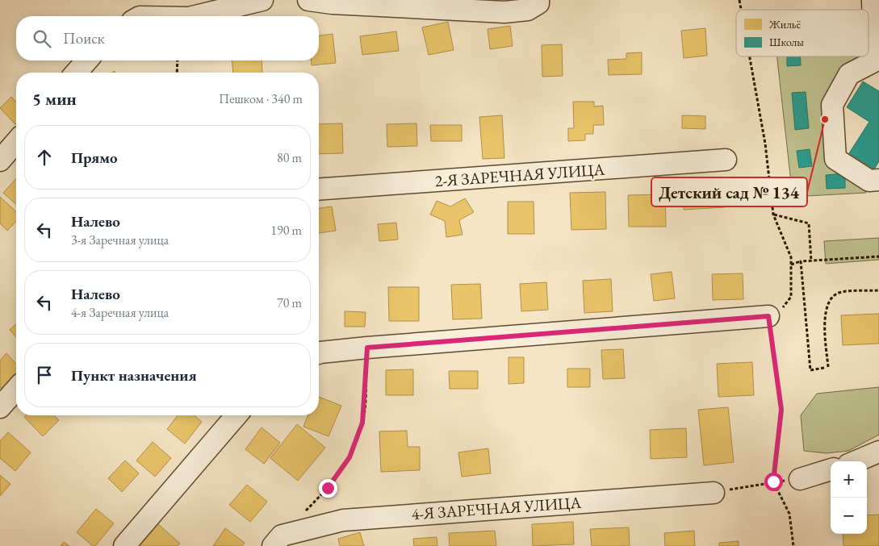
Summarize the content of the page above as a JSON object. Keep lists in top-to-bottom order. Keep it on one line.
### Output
{"streets":{"street":["2-Я ЗАРЕЧНАЯ УЛИЦА","4-Я ЗАРЕЧНАЯ УЛИЦА"]},"places":["Детский сад № 134"],"legend":["Жильё","Школы"],"page":{"search":"Поиск","heading":["5 мин","Пешком · 340 m"],"list":[["Прямо","80 m"],["Налево","3-я Заречная улица","190 m"],["Налево","4-я Заречная улица","70 m"],"Пункт назначения"],"map_buttons":["+","−"]}}
